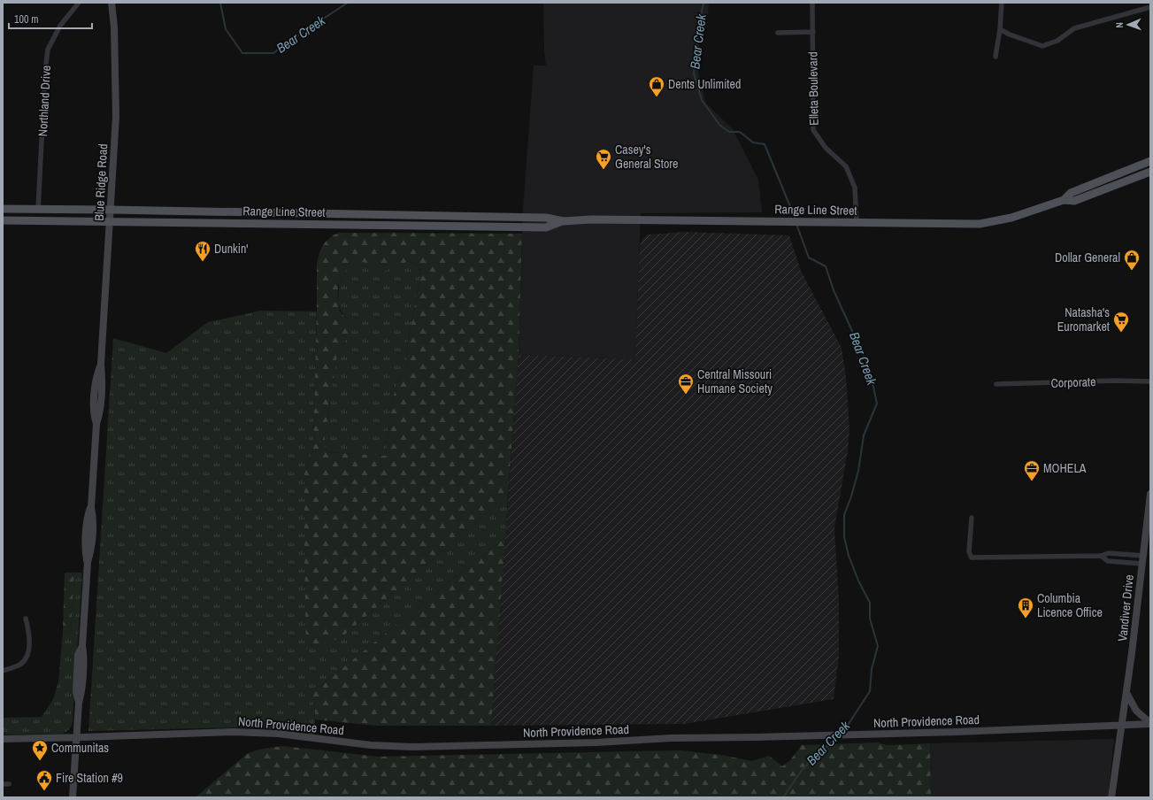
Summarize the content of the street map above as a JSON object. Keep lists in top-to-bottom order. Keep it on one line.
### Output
{"streets":{"main road":["Range Line Street"],"street":["Elleta Boulevard","Northland Drive","Blue Ridge Road","Corporate","Vandiver Drive","North Providence Road"]},"crossings":[["Elleta Boulevard","Range Line Street"],["Northland Drive","Range Line Street"],["Blue Ridge Road","Range Line Street"],["Blue Ridge Road","North Providence Road"],["Vandiver Drive","North Providence Road"]],"water":["Bear Creek"],"places":{"shop":["Dents Unlimited","Dollar General"],"supermarket":["Casey's General Store","Natasha's Euromarket"],"restaurant":["Dunkin'"],"office":["Central Missouri Humane Society","MOHELA"],"building":["Columbia Licence Office"],"place":["Communitas"],"public building":["Fire Station #9"]},"scale_bar":"100 m","north":"left"}
